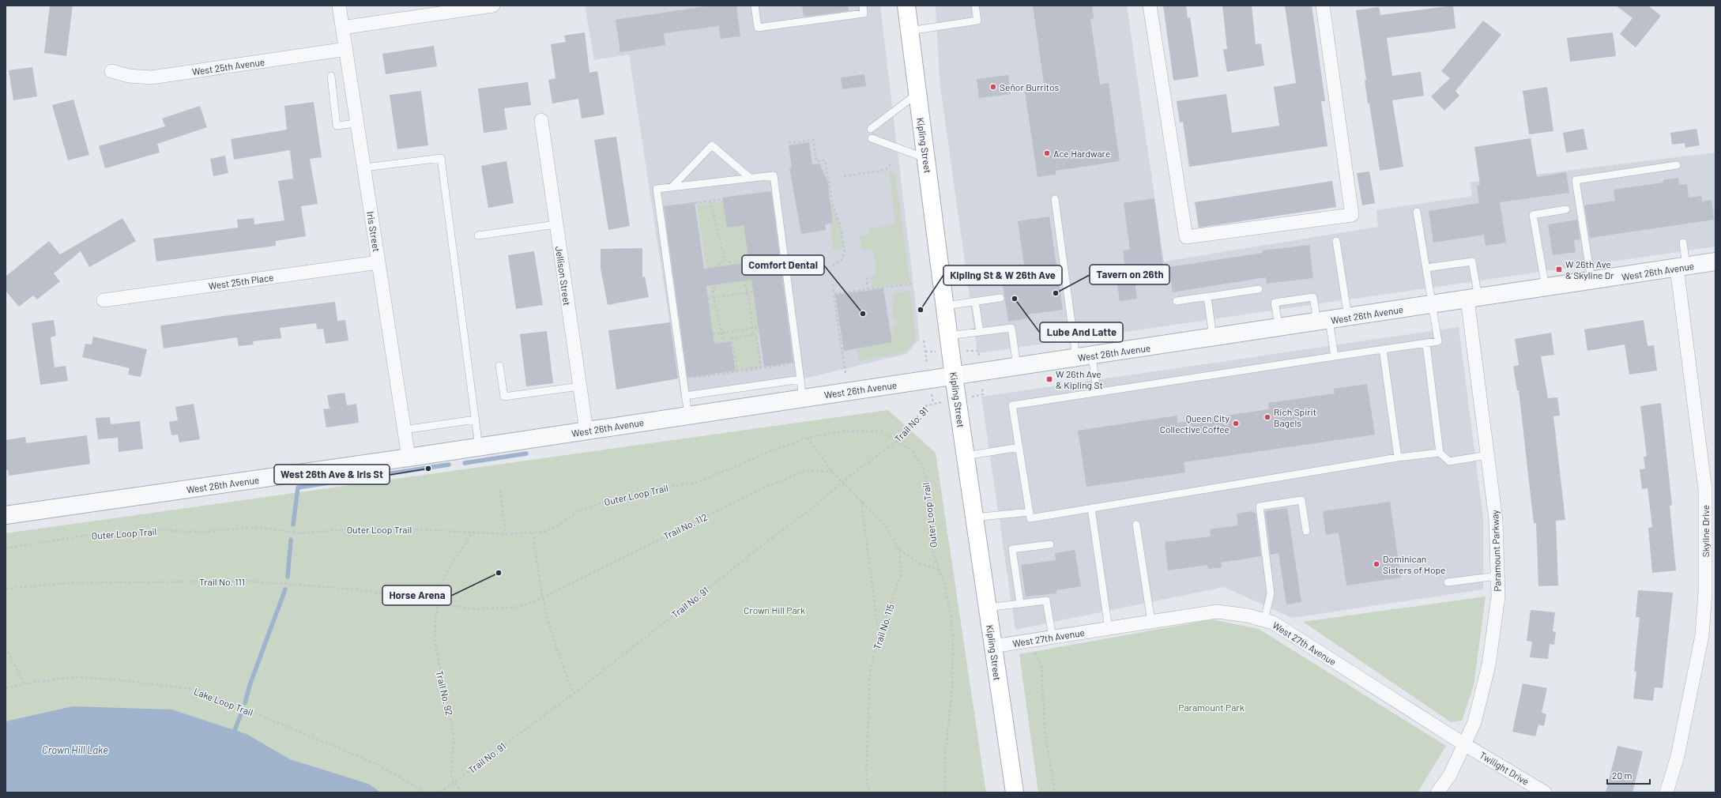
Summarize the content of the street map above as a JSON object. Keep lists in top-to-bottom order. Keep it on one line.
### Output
{"streets":{"main road":["Kipling Street"],"street":["West 25th Avenue","Iris Street","West 26th Avenue","Jellison Street","West 25th Place","Skyline Drive","Paramount Parkway","West 27th Avenue","Twilight Drive"],"path":["Trail No. 91","Outer Loop Trail","Trail No. 112","Trail No. 111","Trail No. 115","Trail No. 92","Lake Loop Trail"]},"crossings":[["West 25th Avenue","Iris Street"],["Kipling Street","West 26th Avenue"],["Kipling Street","West 27th Avenue"],["Iris Street","West 26th Avenue"],["Iris Street","West 25th Place"],["West 26th Avenue","Jellison Street"],["West 26th Avenue","Skyline Drive"],["West 26th Avenue","Paramount Parkway"],["Trail No. 91","Outer Loop Trail"],["Trail No. 91","Trail No. 115"],["Trail No. 91","Trail No. 92"],["Outer Loop Trail","Trail No. 115"],["Outer Loop Trail","Trail No. 92"],["Trail No. 112","Trail No. 111"],["Trail No. 112","Trail No. 115"],["Trail No. 112","Trail No. 92"],["Paramount Parkway","West 27th Avenue"],["Paramount Parkway","Twilight Drive"],["Trail No. 111","Trail No. 92"],["West 27th Avenue","Twilight Drive"]],"water":["Crown Hill Lake"],"parks":["Crown Hill Park","Paramount Park"],"places":{"other":["Señor Burritos","Ace Hardware","Tavern on 26th","Lube And Latte","Kipling St & W 26th Ave","Comfort Dental","Rich Spirit Bagels","Queen City Collective Coffee","West 26th Ave & Iris St","Dominican Sisters of Hope","Horse Arena"],"transit":["W 26th Ave & Skyline Dr","W 26th Ave & Kipling St"]},"scale_bar":"20 m"}
